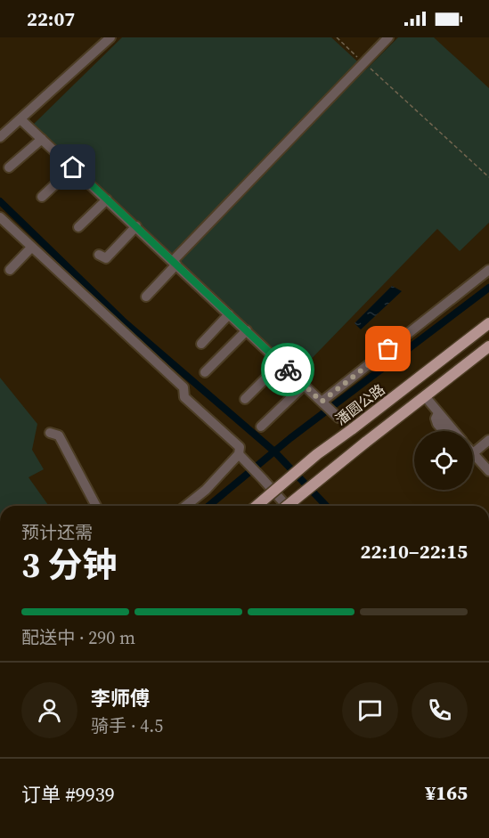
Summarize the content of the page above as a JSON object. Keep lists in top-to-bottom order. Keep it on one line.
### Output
{"streets":{"main road":["潘圆公路"]},"page":{"status":"22:07","heading":["3 分钟","预计还需","22:10–22:15"],"panel":["李师傅","骑手 · 4.5","订单 #9939","¥165"],"bar":"配送中 · 290 m"}}
